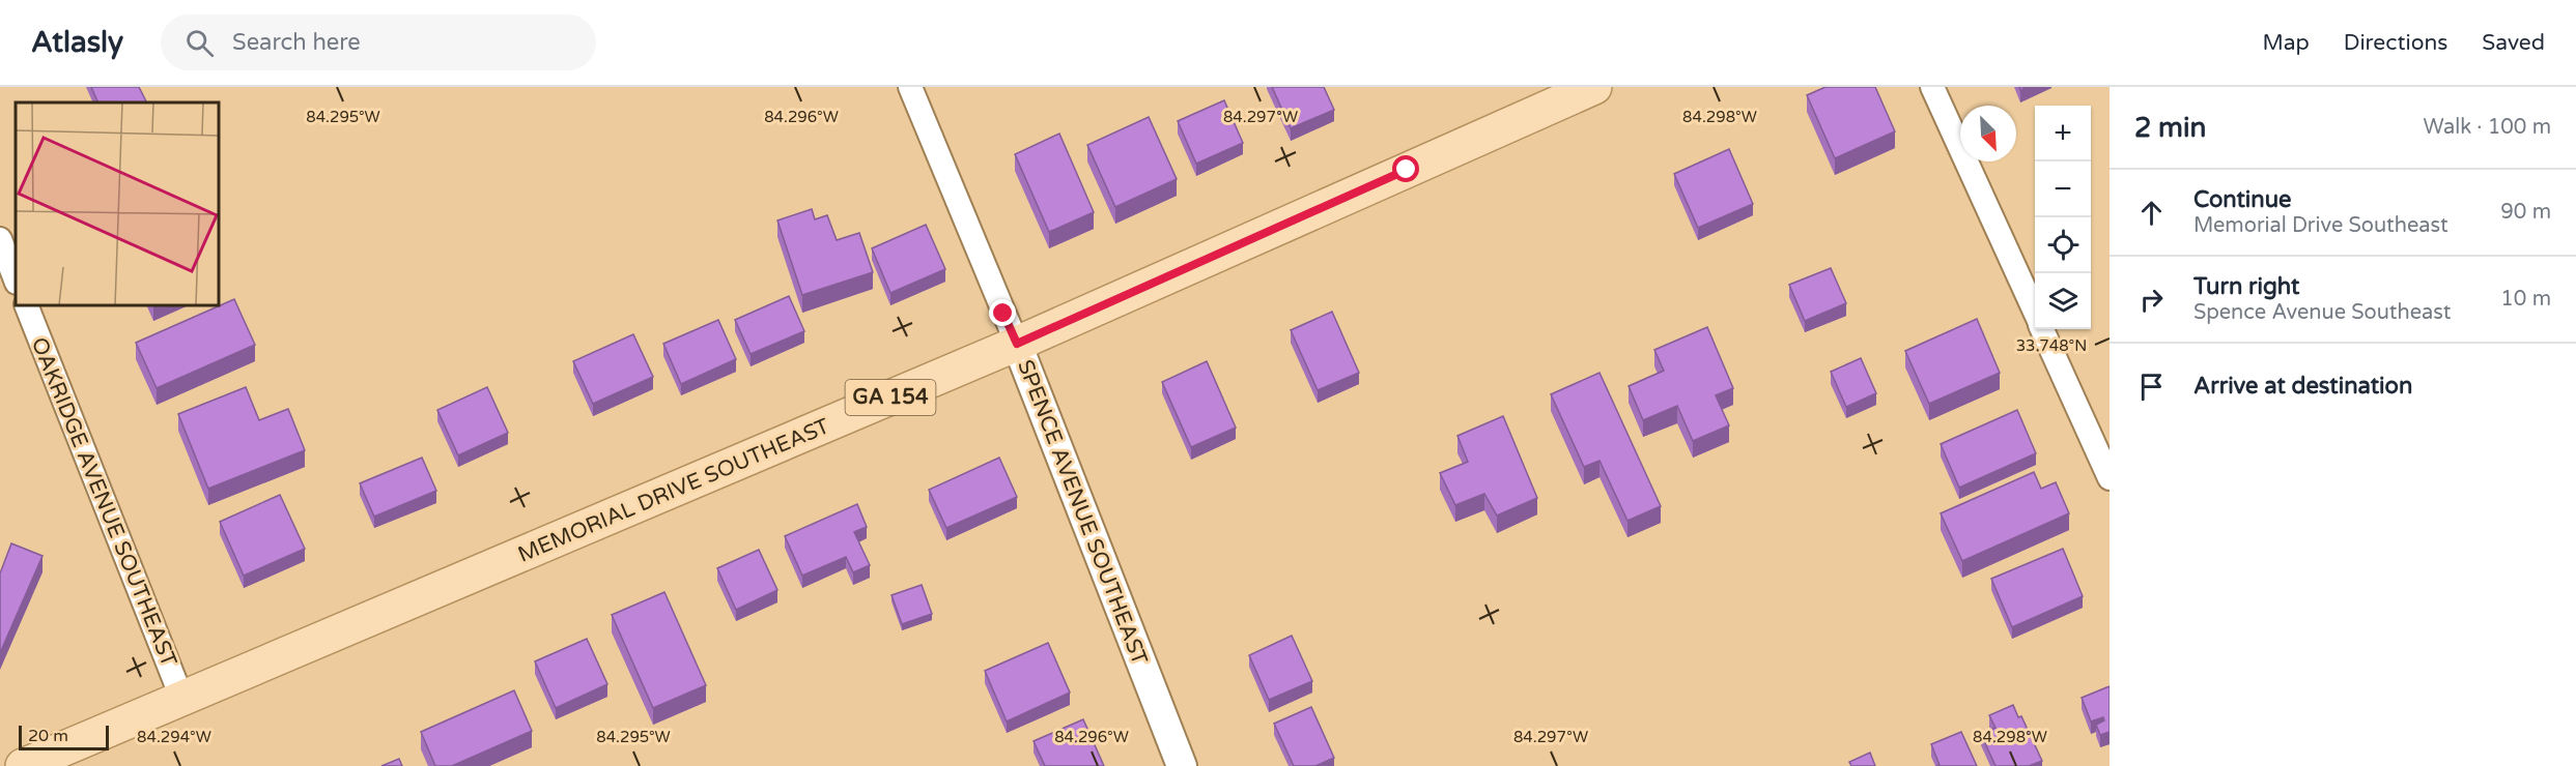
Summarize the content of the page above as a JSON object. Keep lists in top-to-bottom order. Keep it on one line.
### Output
{"streets":{"main road":["GA 154","MEMORIAL DRIVE SOUTHEAST"],"street":["OAKRIDGE AVENUE SOUTHEAST","SPENCE AVENUE SOUTHEAST"]},"crossings":[["MEMORIAL DRIVE SOUTHEAST","OAKRIDGE AVENUE SOUTHEAST"],["MEMORIAL DRIVE SOUTHEAST","SPENCE AVENUE SOUTHEAST"]],"scale_bar":"20 m","north":"bottom right","page":{"header":"Atlasly","search":"Search here","nav":["Map","Directions","Saved"],"heading":["2 min","Walk · 100 m"],"map_buttons":["+","−"],"list":[["Continue","Memorial Drive Southeast","90 m"],["Turn right","Spence Avenue Southeast","10 m"],"Arrive at destination"],"scale":"20 m"},"coordinates":["84.295°W","84.296°W","84.297°W","84.298°W","33.748°N","84.294°W"]}
